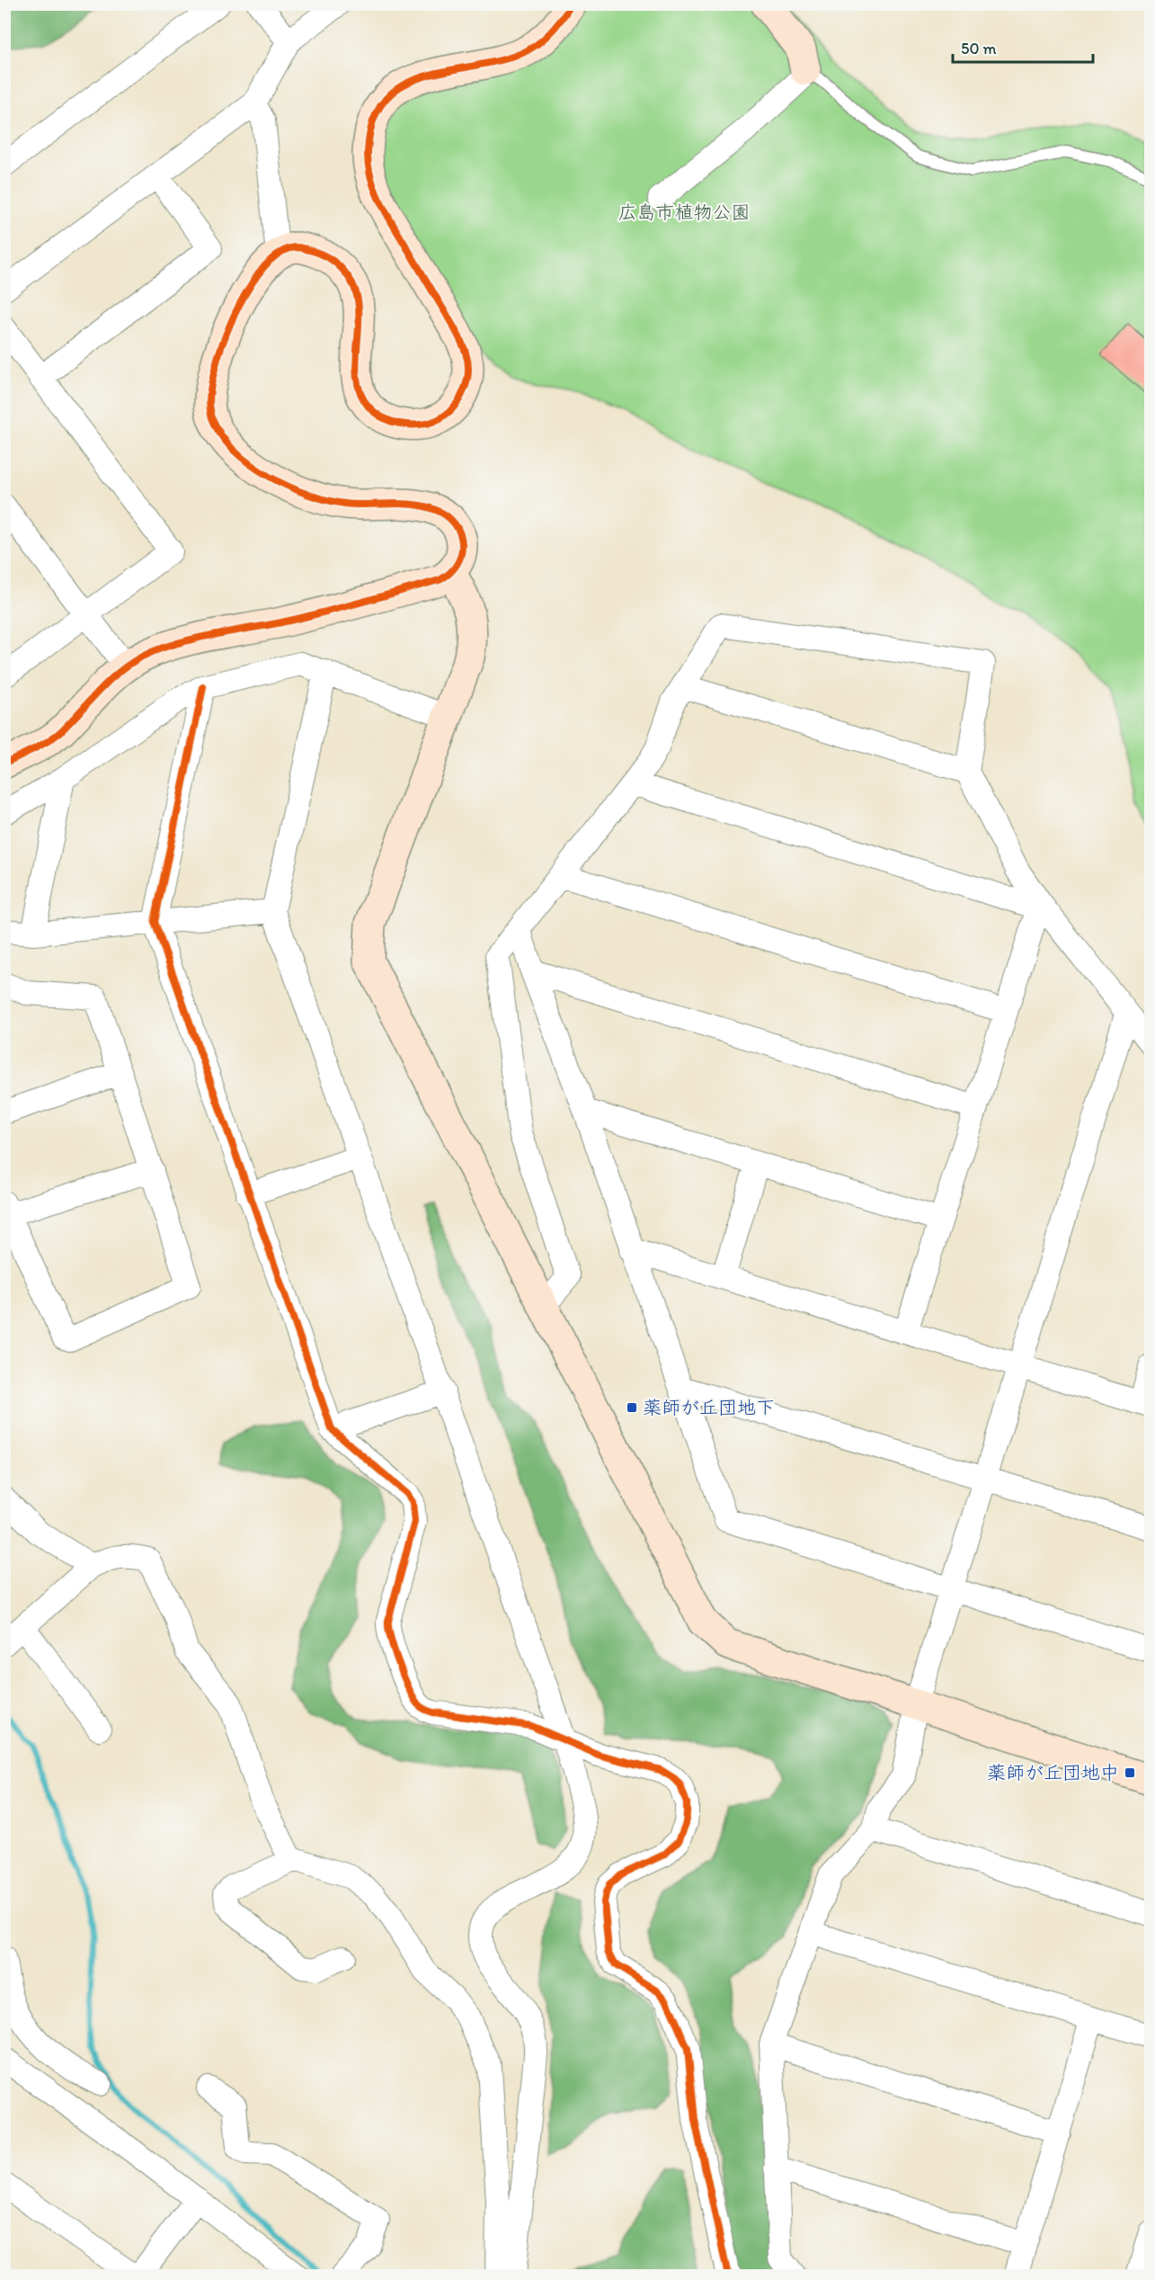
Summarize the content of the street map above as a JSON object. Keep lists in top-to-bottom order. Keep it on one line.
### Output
{"parks":["広島市植物公園"],"places":{"transit":["薬師が丘団地下","薬師が丘団地中"]},"scale_bar":"50 m"}
